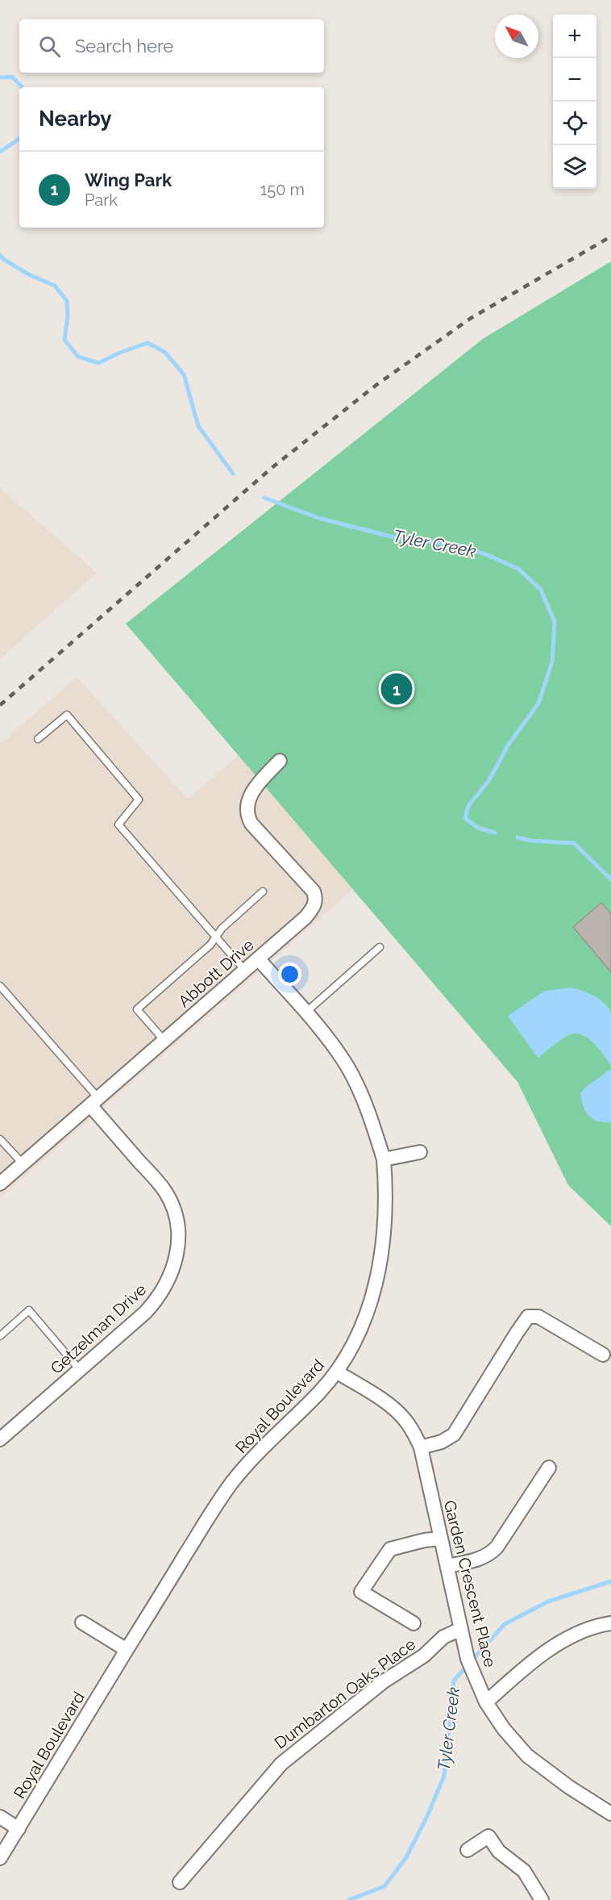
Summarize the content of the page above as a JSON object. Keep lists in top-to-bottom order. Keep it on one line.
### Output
{"streets":{"street":["Abbott Drive","Getzelman Drive","Royal Boulevard","Garden Crescent Place","Dumbarton Oaks Place"]},"crossings":[["Abbott Drive","Getzelman Drive"],["Abbott Drive","Royal Boulevard"],["Royal Boulevard","Garden Crescent Place"],["Garden Crescent Place","Dumbarton Oaks Place"]],"water":["Tyler Creek"],"north":"top left","page":{"map_buttons":["+","−"],"search":"Search here","heading":"Nearby","list":[{"mark":"1","name":"Wing Park","note":"Park","value":"150 m"}],"pins":"1"}}
